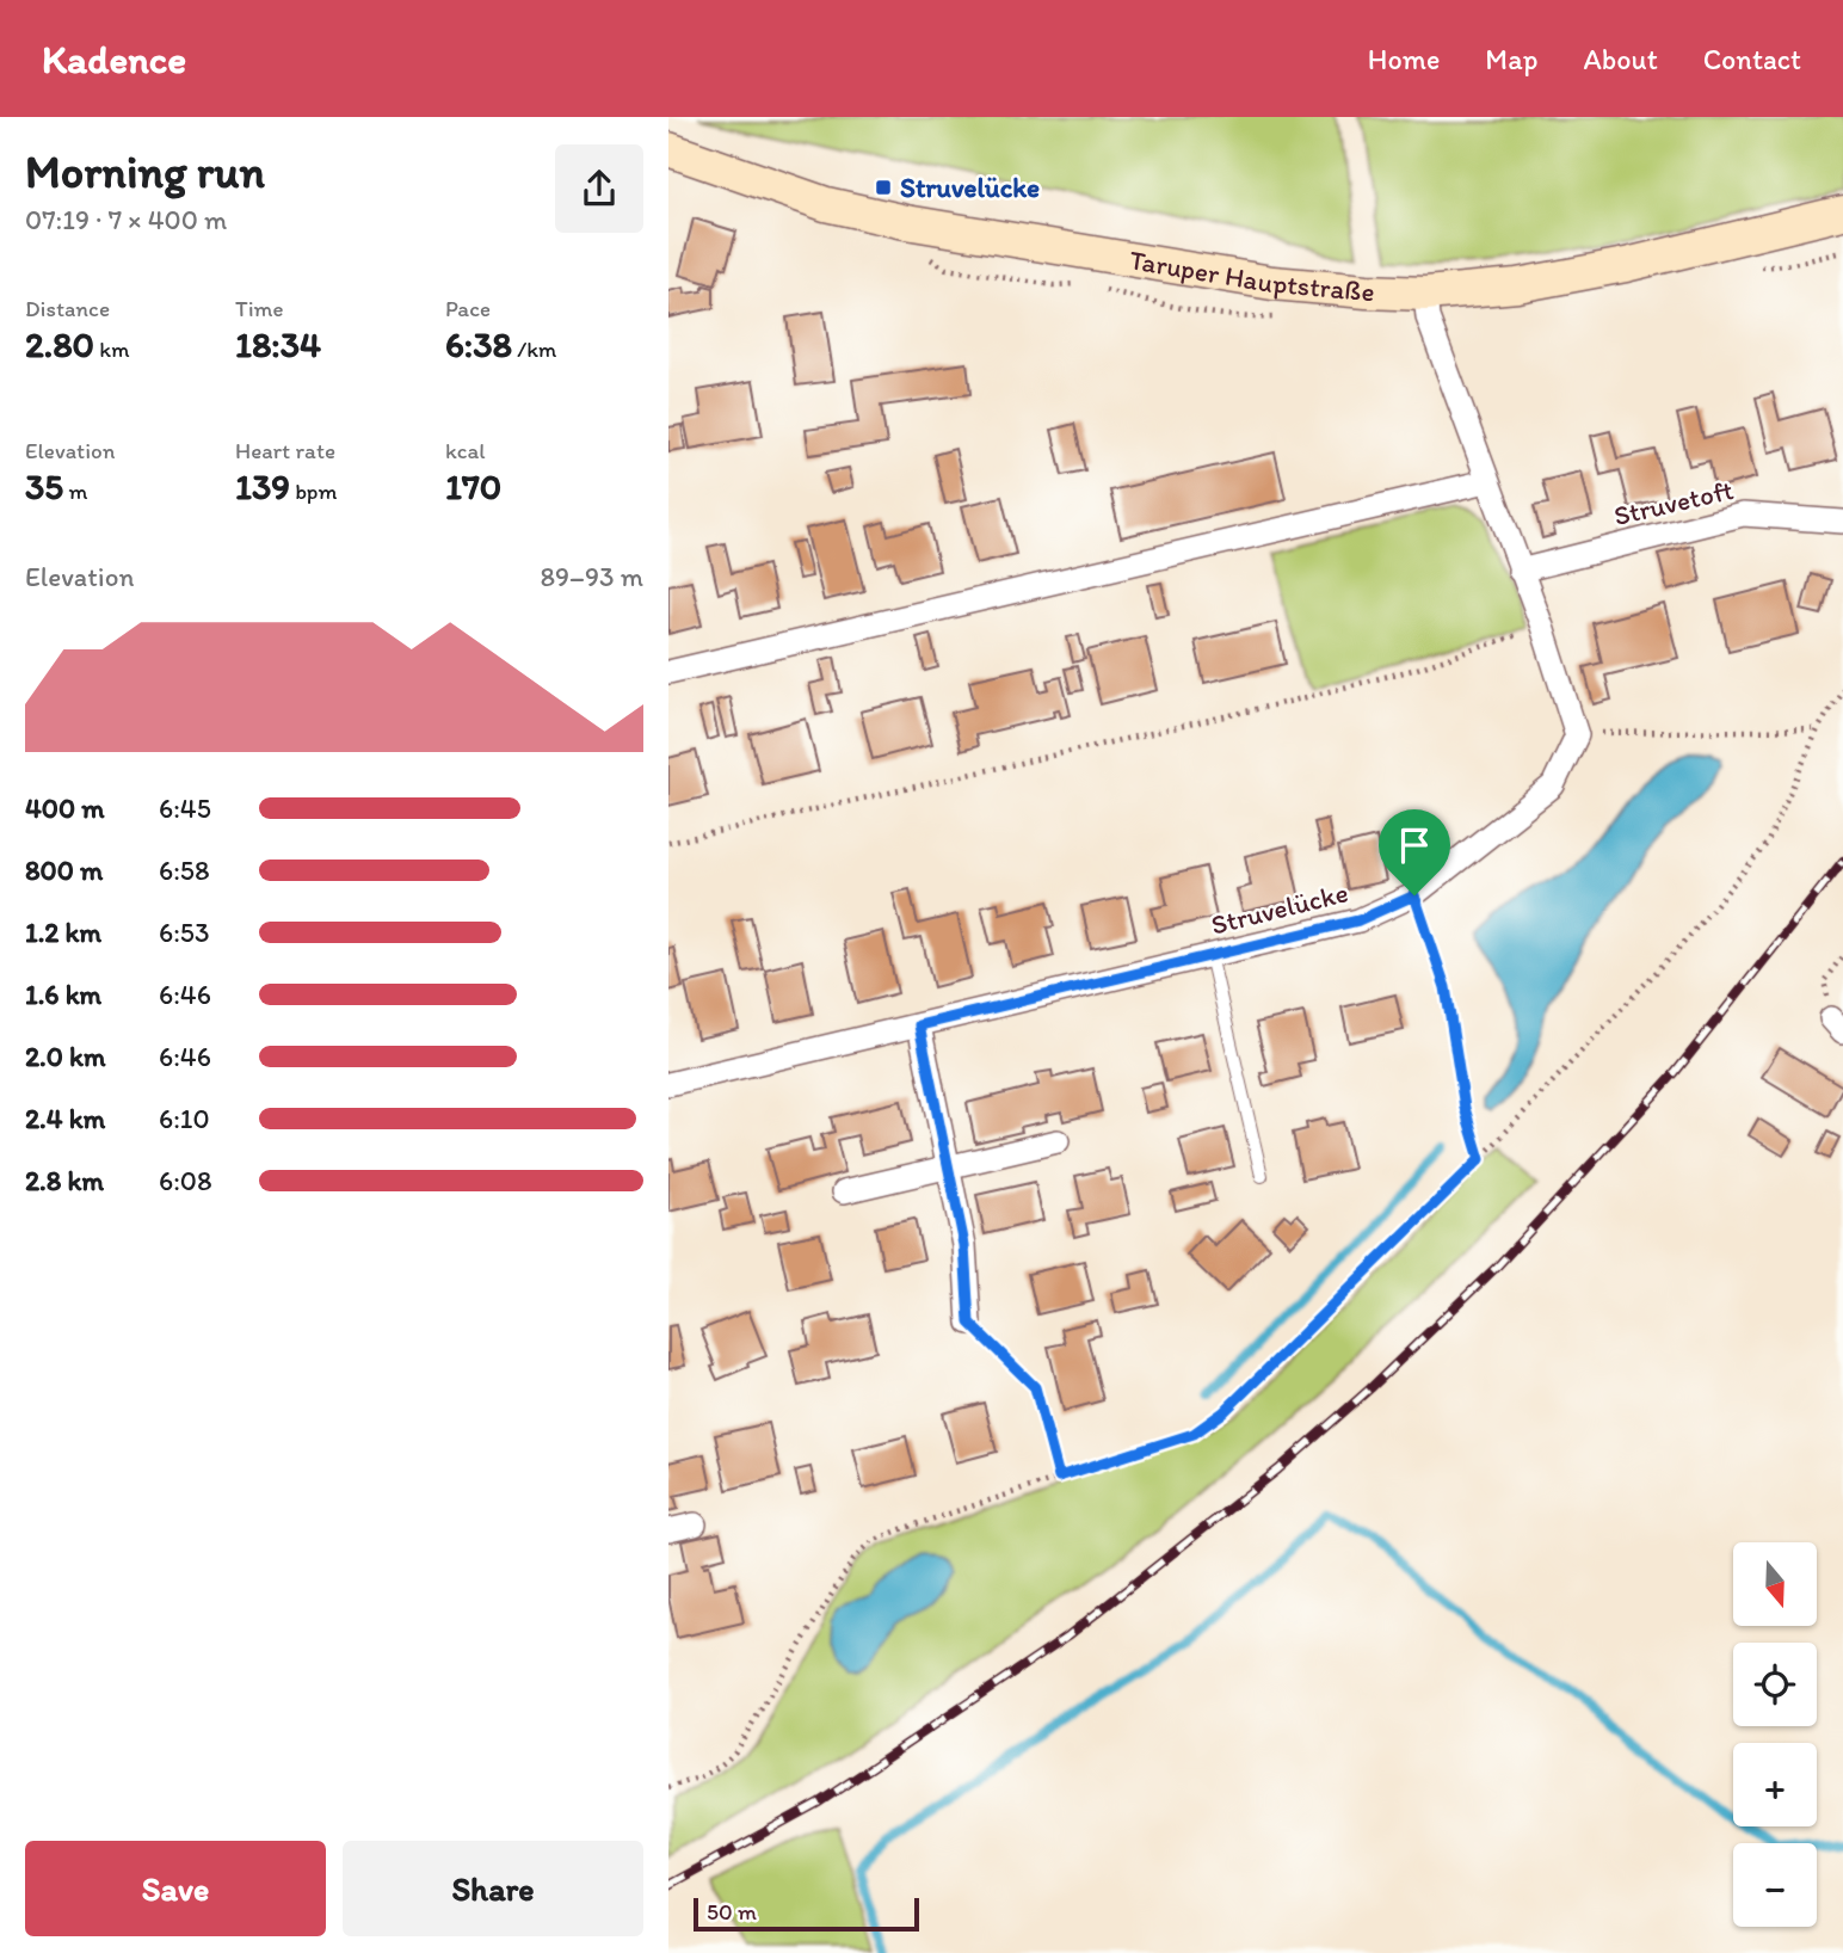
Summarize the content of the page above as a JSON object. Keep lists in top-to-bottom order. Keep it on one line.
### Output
{"streets":{"street":["Taruper Hauptstraße","Struvetoft","Struvelücke"]},"places":{"transit":["Struvelücke"]},"scale_bar":"50 m","north":"bottom","page":{"header":"Kadence","nav":["Home","Map","About","Contact"],"heading":["Morning run","07:19 · 7 × 400 m"],"stats":[["Distance","2.80 km"],["Time","18:34"],["Pace","6:38 /km"],["Elevation","35 m"],["Heart rate","139 bpm"],["kcal","170"]],"chart":["Elevation","89–93 m"],"list":[{"name":"400 m","note":"6:45"},{"name":"800 m","note":"6:58"},{"name":"1.2 km","note":"6:53"},{"name":"1.6 km","note":"6:46"},{"name":"2.0 km","note":"6:46"},{"name":"2.4 km","note":"6:10"},{"name":"2.8 km","note":"6:08"}],"map_buttons":["+","−"],"buttons":["Save","Share"],"scale":"50 m"}}
